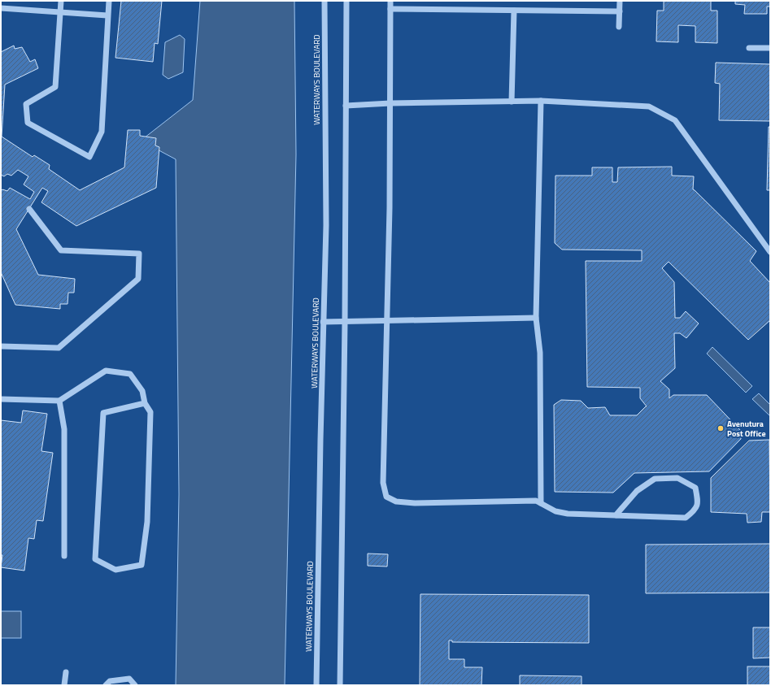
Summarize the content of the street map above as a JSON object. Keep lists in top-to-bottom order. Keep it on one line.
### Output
{"streets":{"street":["WATERWAYS BOULEVARD"]},"places":["Avenutura Post Office"]}
